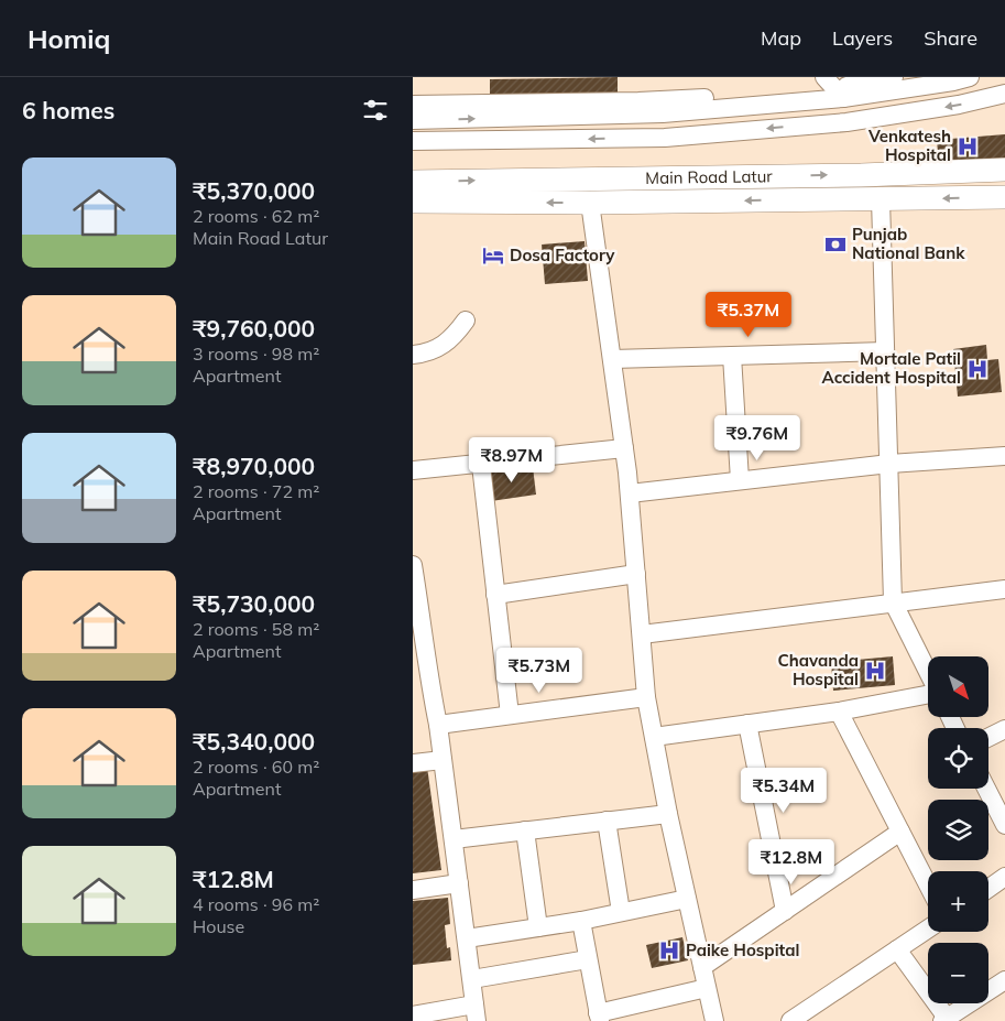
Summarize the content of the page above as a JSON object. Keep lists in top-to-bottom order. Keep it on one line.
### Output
{"streets":{"main road":["Main Road Latur"]},"places":{"hospital":["Venkatesh Hospital","Mortale Patil Accident Hospital","Chavanda Hospital","Paike Hospital"],"bank":["Punjab National Bank"],"hotel":["Dosa Factory"]},"north":"bottom right","page":{"header":"Homiq","nav":["Map","Layers","Share"],"heading":"6 homes","list":[{"name":"₹5,370,000","note":"2 rooms · 62 m² · Main Road Latur"},{"name":"₹9,760,000","note":"3 rooms · 98 m² · Apartment"},{"name":"₹8,970,000","note":"2 rooms · 72 m² · Apartment"},{"name":"₹5,730,000","note":"2 rooms · 58 m² · Apartment"},{"name":"₹5,340,000","note":"2 rooms · 60 m² · Apartment"},{"name":"₹12.8M","note":"4 rooms · 96 m² · House"}],"price":["₹5.37M","₹9.76M","₹8.97M","₹5.73M","₹5.34M","₹12.8M"],"map_buttons":["+","−"]}}
